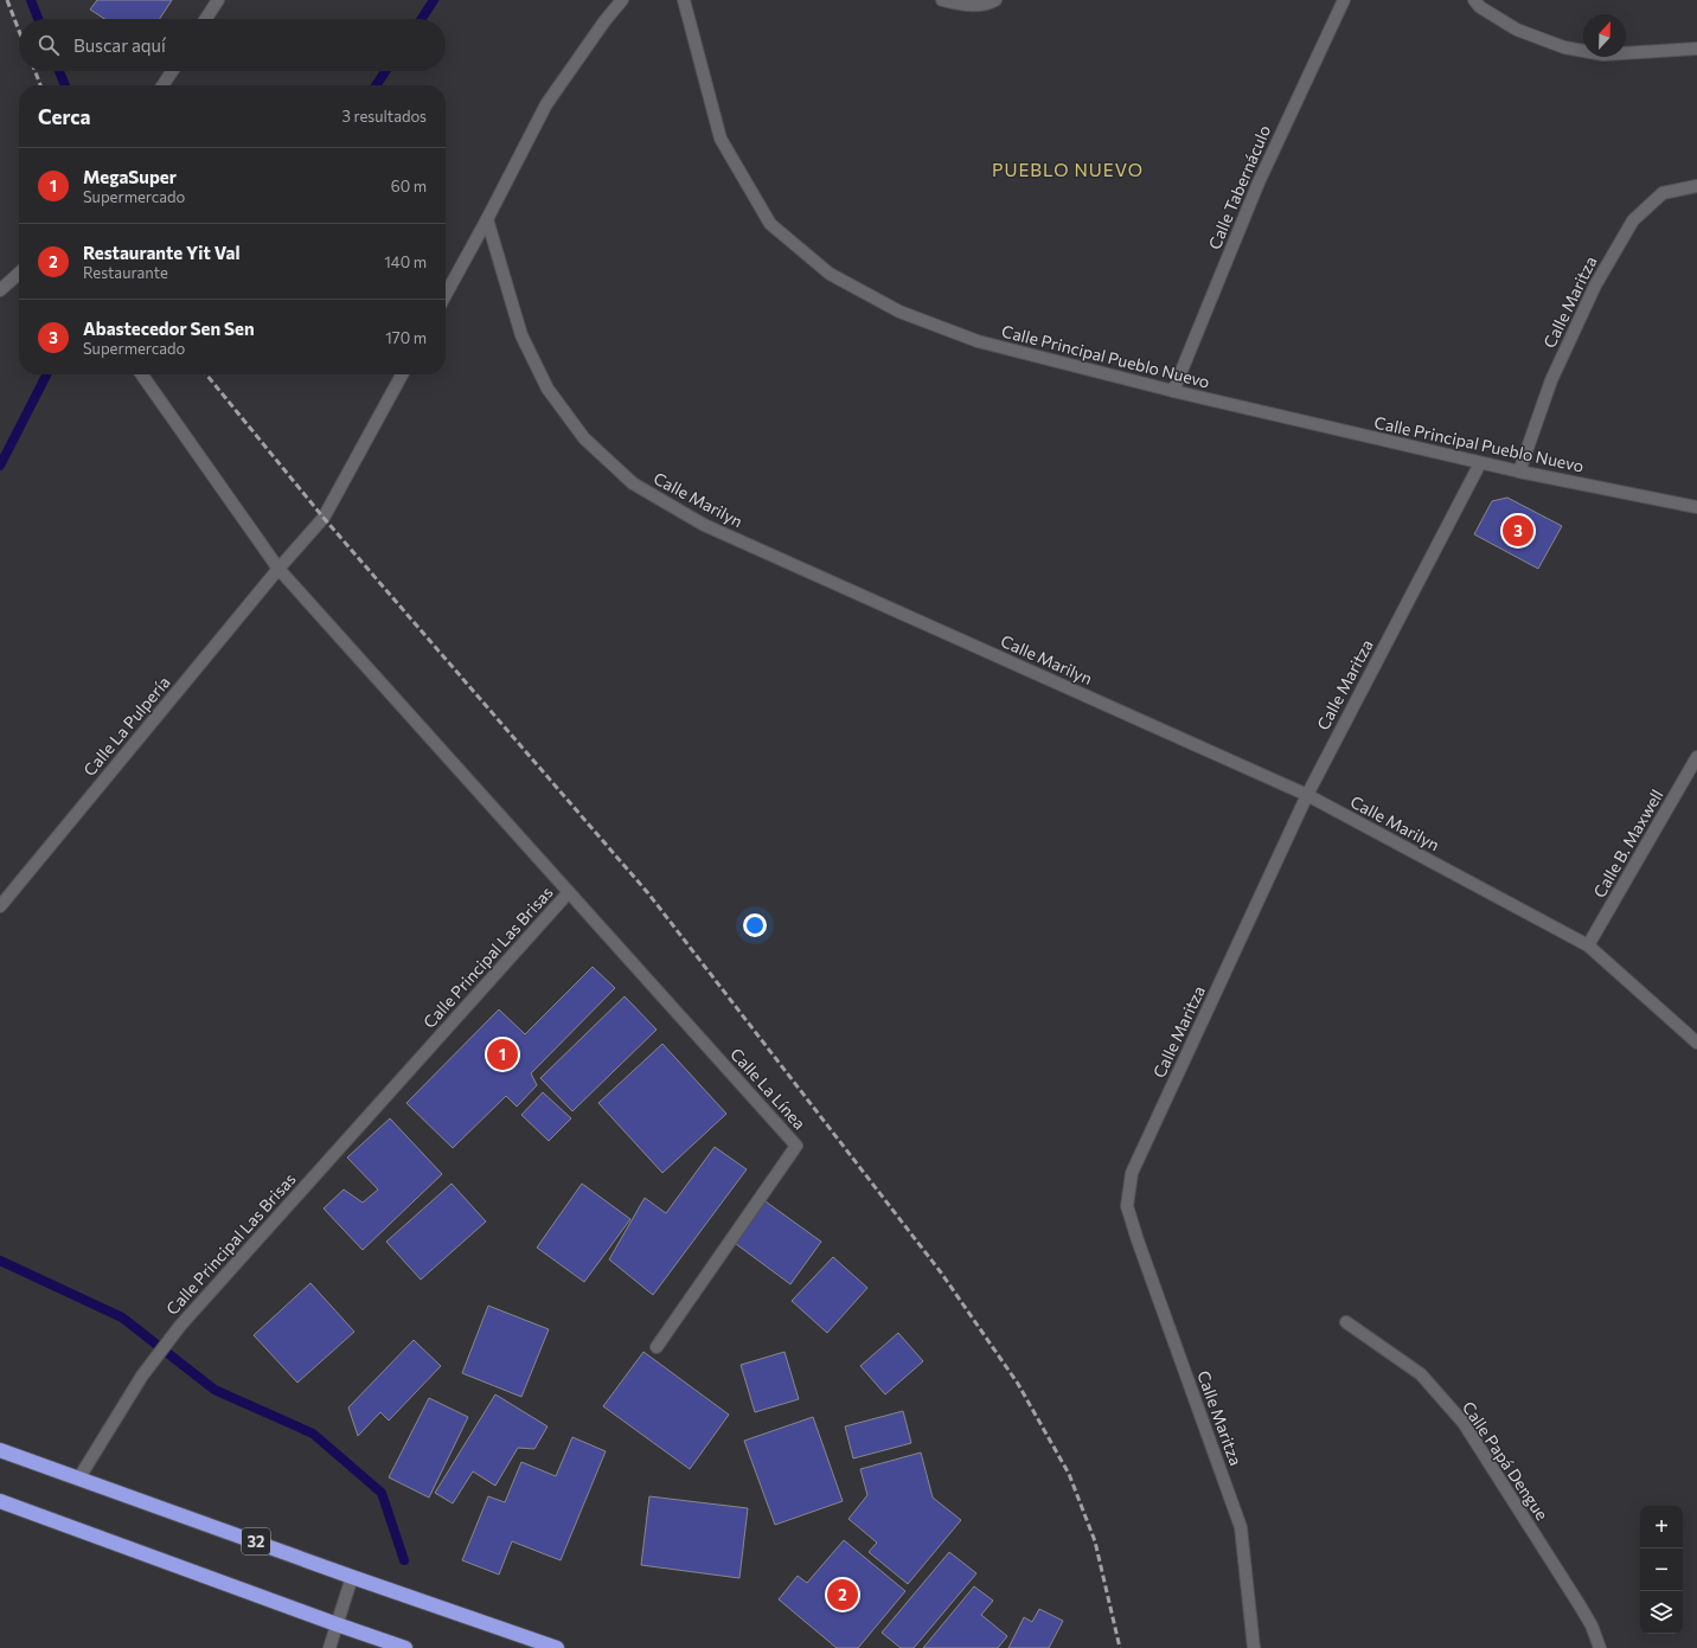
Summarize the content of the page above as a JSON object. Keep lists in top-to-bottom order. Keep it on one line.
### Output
{"streets":{"highway":["32"],"street":["Calle Tabernáculo","Calle Maritza","Calle Principal Pueblo Nuevo","Calle Marilyn","Calle La Pulpería","Calle B. Maxwell","Calle Principal Las Brisas","Calle La Línea","Calle Papá Dengue"]},"crossings":[["Calle Tabernáculo","Calle Principal Pueblo Nuevo"],["Calle Maritza","Calle Principal Pueblo Nuevo"],["Calle Maritza","Calle Marilyn"],["Calle Marilyn","Calle B. Maxwell"],["Calle La Pulpería","Calle Principal Las Brisas"],["Calle Principal Las Brisas","Calle La Línea"],["Calle Principal Las Brisas","32"]],"districts":["PUEBLO NUEVO"],"north":"top","page":{"search":"Buscar aquí","heading":["Cerca","3 resultados"],"list":[{"mark":"1","name":"MegaSuper","note":"Supermercado","value":"60 m"},{"mark":"2","name":"Restaurante Yit Val","note":"Restaurante","value":"140 m"},{"mark":"3","name":"Abastecedor Sen Sen","note":"Supermercado","value":"170 m"}],"pins":["3","1","2"],"map_buttons":["+","−"]}}
